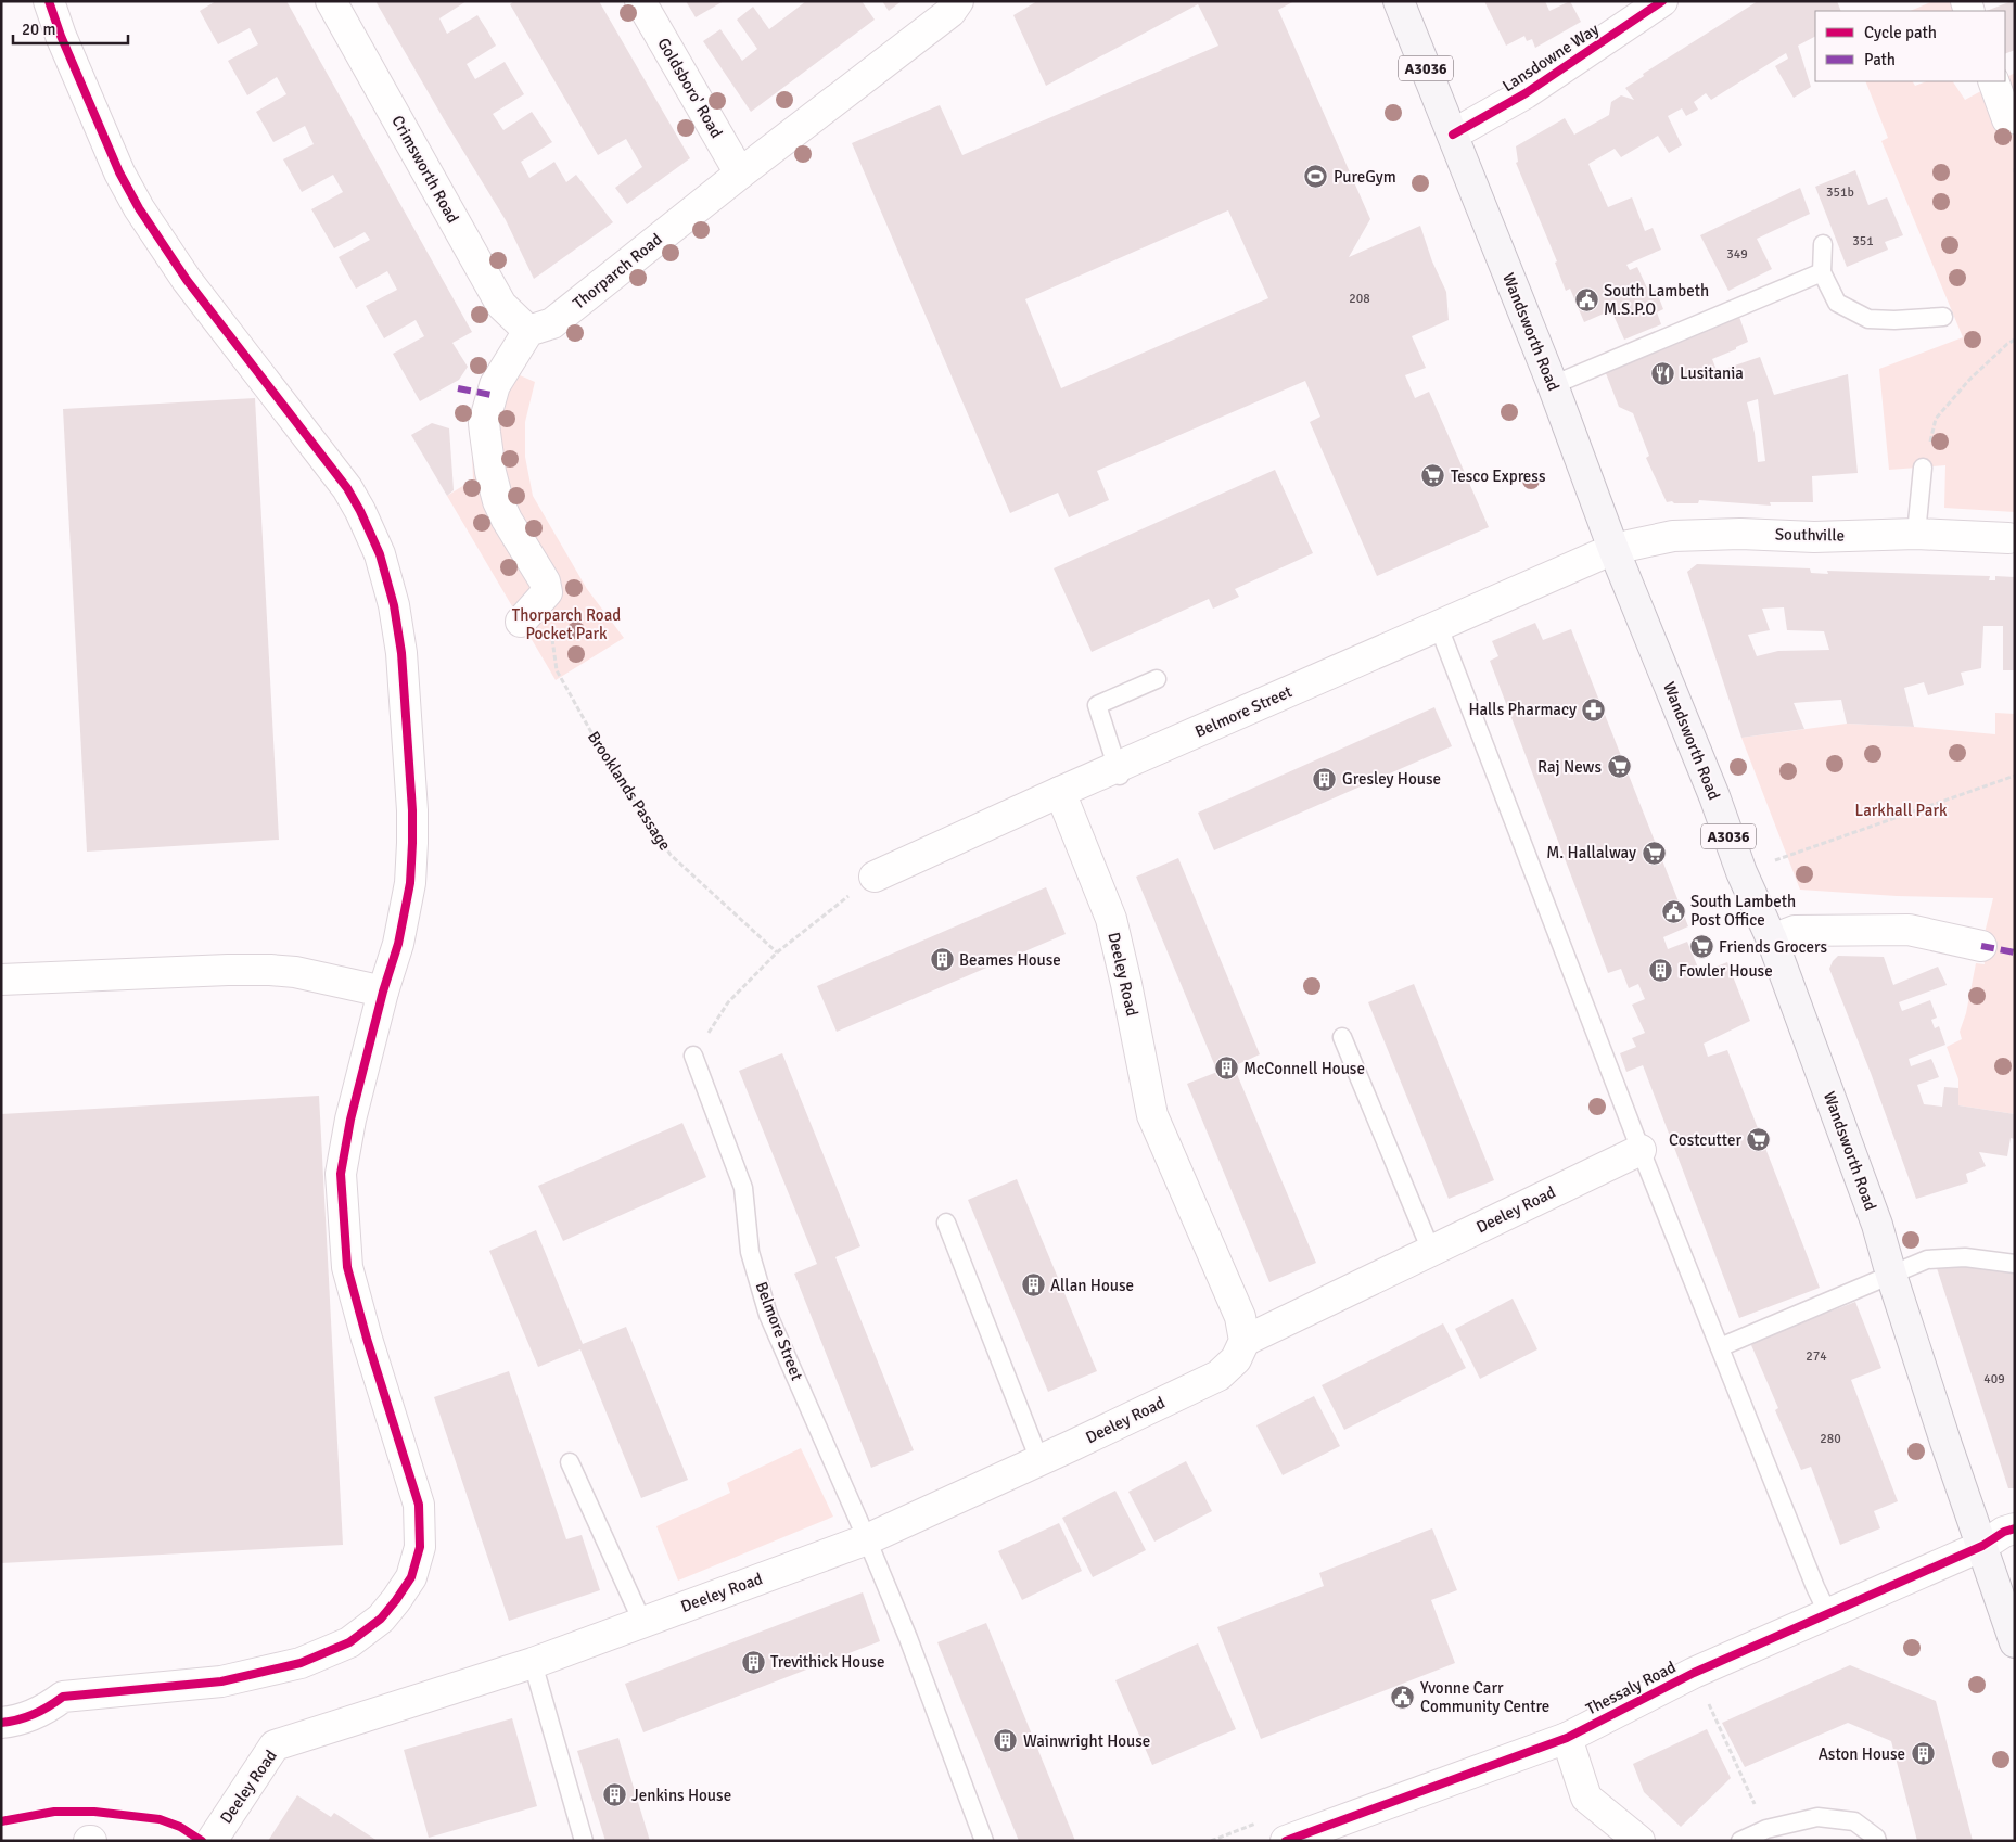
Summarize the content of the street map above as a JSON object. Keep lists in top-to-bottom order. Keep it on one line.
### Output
{"streets":{"main road":["A3036","Wandsworth Road"],"street":["Lansdowne Way","Goldsboro' Road","Crimsworth Road","Thorparch Road","Southville","Belmore Street","Deeley Road","Thessaly Road"],"path":["Brooklands Passage"]},"crossings":[["Lansdowne Way","Wandsworth Road"],["Goldsboro' Road","Thorparch Road"],["Crimsworth Road","Thorparch Road"],["Wandsworth Road","Southville"],["Wandsworth Road","Belmore Street"],["Wandsworth Road","Thessaly Road"],["Southville","Belmore Street"],["Belmore Street","Deeley Road"]],"parks":["Thorparch Road Pocket Park","Larkhall Park"],"places":{"sports":["PureGym"],"public building":["South Lambeth M.S.P.O","South Lambeth Post Office","Yvonne Carr Community Centre"],"restaurant":["Lusitania"],"supermarket":["Tesco Express","Raj News","M. Hallalway","Friends Grocers","Costcutter"],"pharmacy":["Halls Pharmacy"],"building":["Gresley House","Beames House","Fowler House","McConnell House","Allan House","Trevithick House","Wainwright House","Aston House","Jenkins House"]},"house_numbers":["351b","351","349","208","274","409","280"],"legend":["Cycle path","Path"],"scale_bar":"20 m"}
